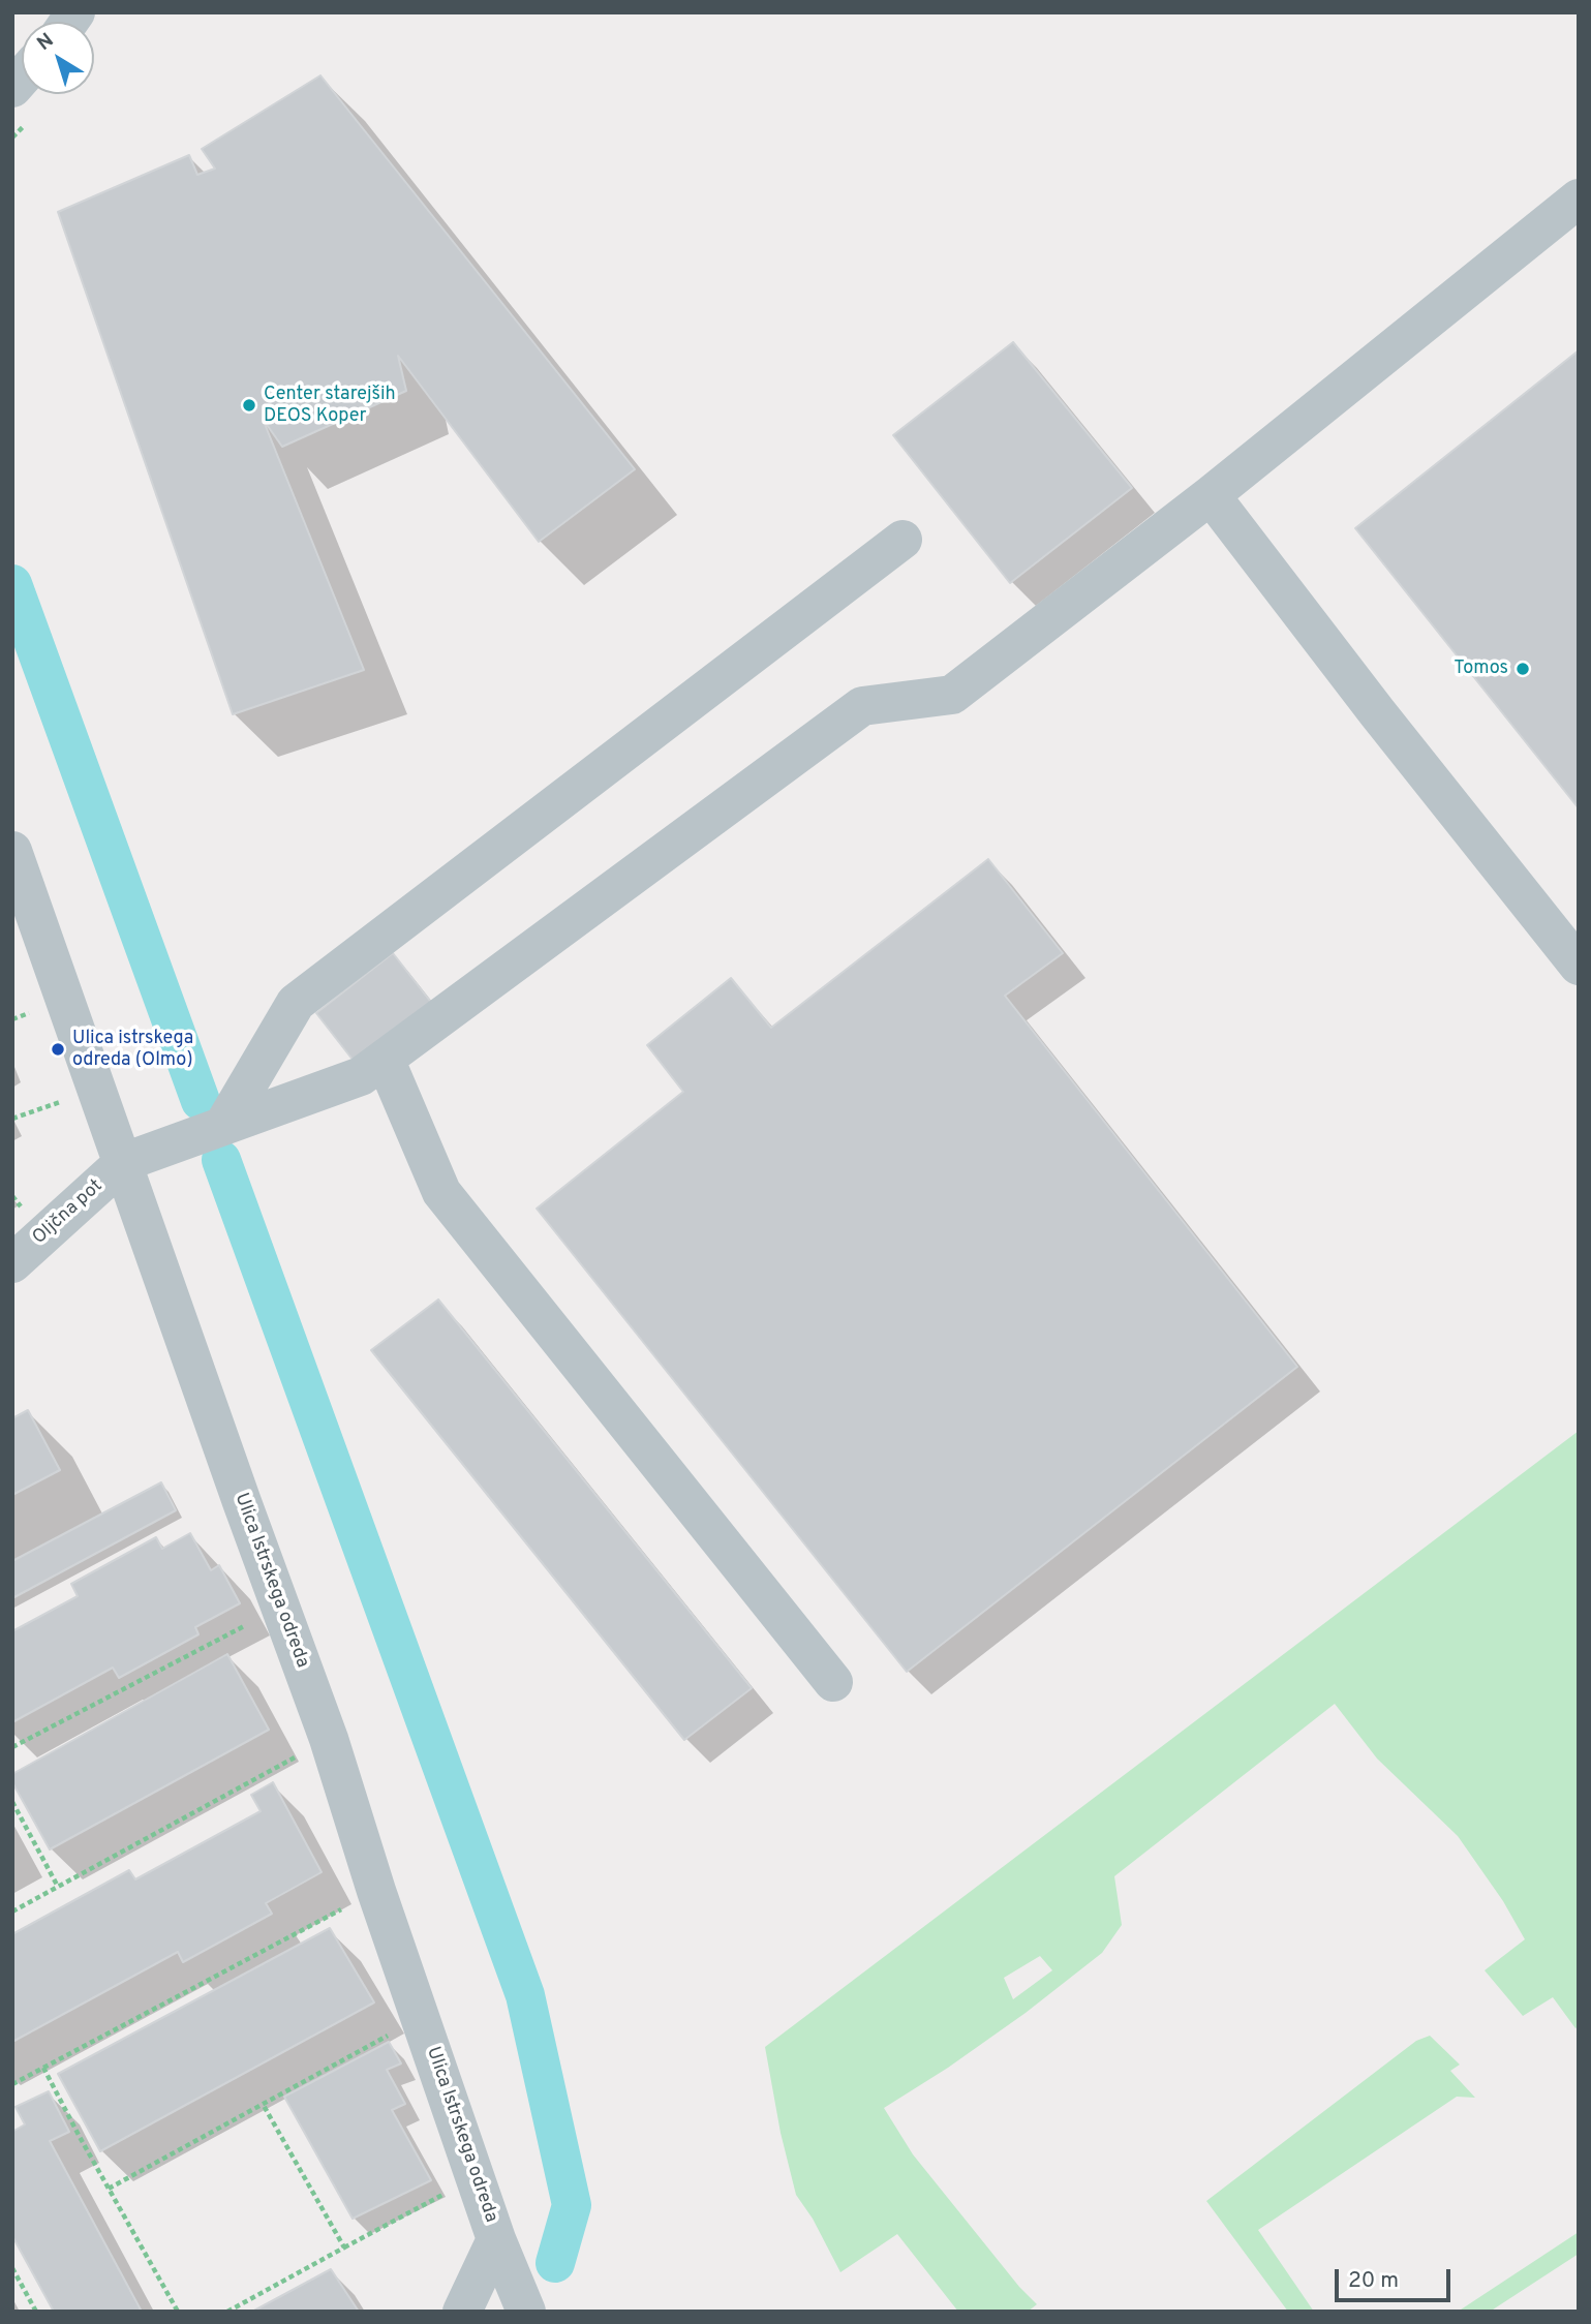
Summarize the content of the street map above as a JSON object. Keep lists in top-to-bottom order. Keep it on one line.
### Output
{"streets":{"street":["Oljčna pot","Ulica Istrskega odreda"]},"crossings":[["Oljčna pot","Ulica Istrskega odreda"]],"places":["Center starejših DEOS Koper","Tomos","Ulica istrskega odreda (Olmo)"],"scale_bar":"20 m","north":"top left"}
